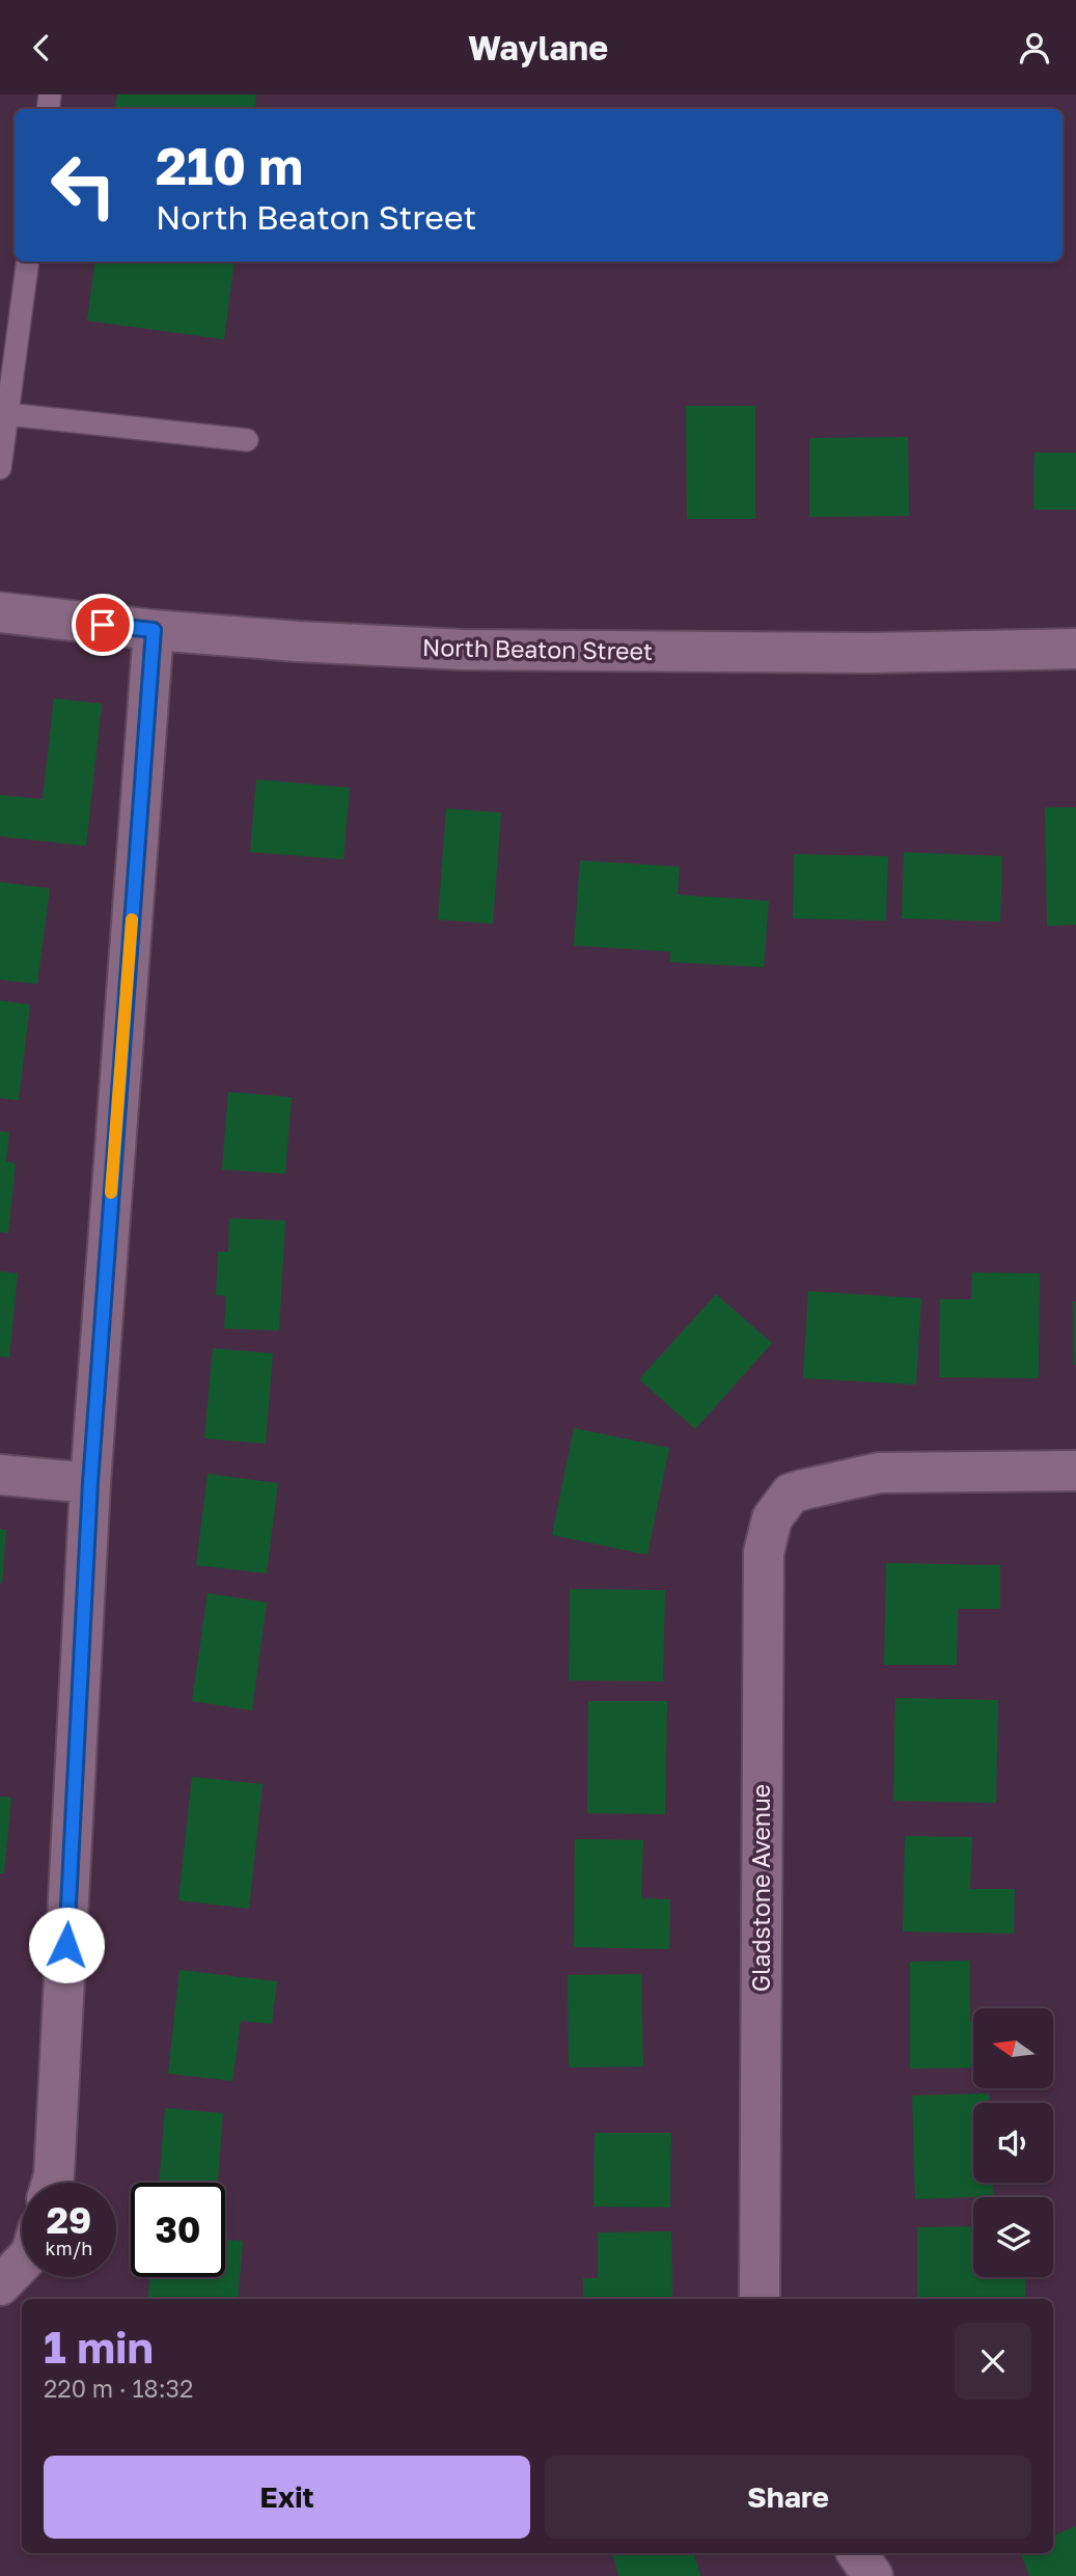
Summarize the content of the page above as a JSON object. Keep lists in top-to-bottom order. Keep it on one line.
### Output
{"streets":{"street":["North Beaton Street","Gladstone Avenue"]},"north":"left","page":{"header":"Waylane","turn":["210 m","North Beaton Street"],"speed":"29 km/h","limit":"30","heading":["1 min","220 m · 18:32"],"buttons":["Exit","Share"]}}
